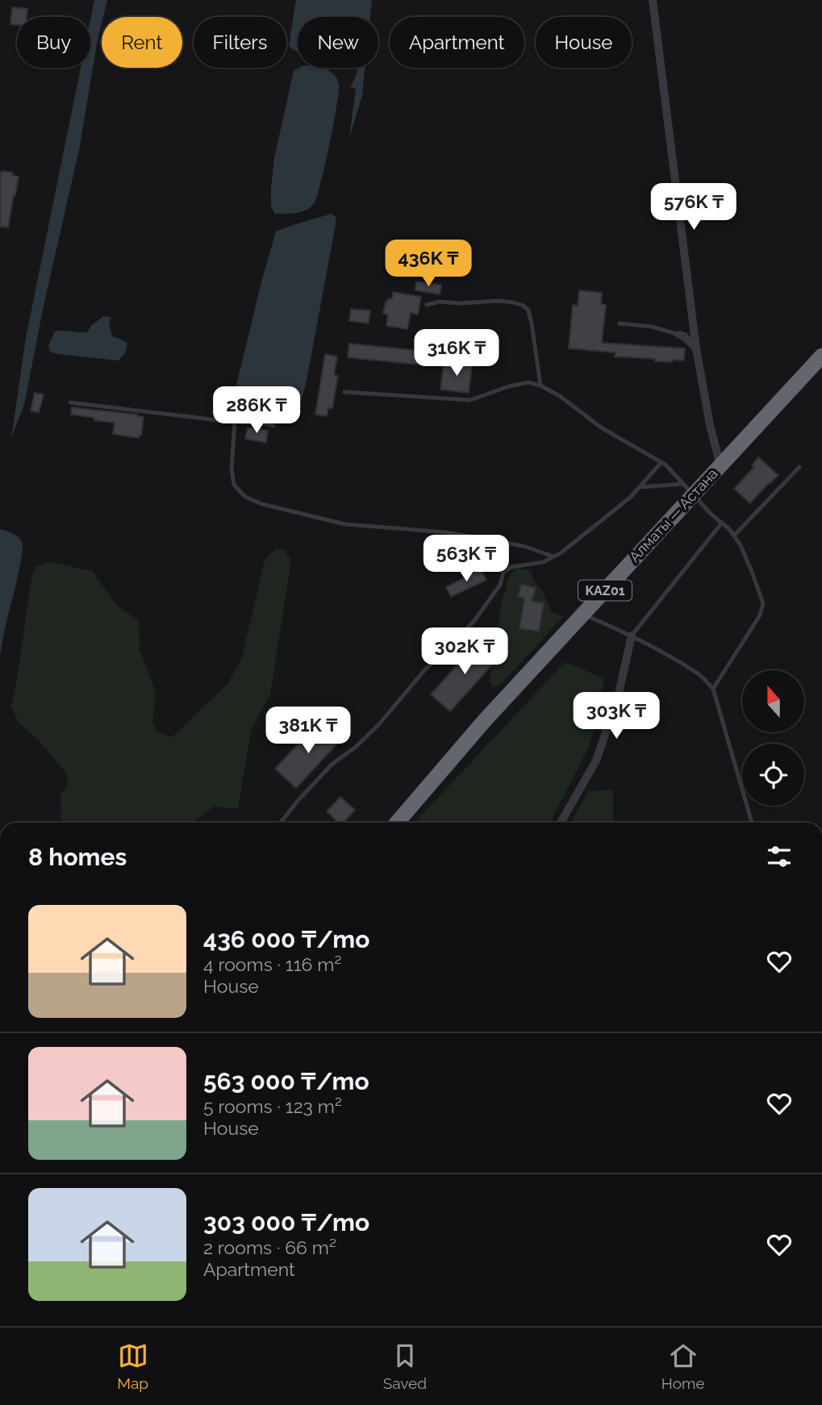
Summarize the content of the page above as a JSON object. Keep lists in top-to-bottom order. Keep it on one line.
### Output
{"streets":{"highway":["Алматы — Астана","KАZ01"]},"north":"top","page":{"chip":["Buy","Rent","Filters","New","Apartment","House"],"price":["576K ₸","436K ₸","316K ₸","286K ₸","563K ₸","302K ₸","303K ₸","381K ₸"],"heading":"8 homes","list":[{"name":"436 000 ₸/mo","note":"4 rooms · 116 m² · House"},{"name":"563 000 ₸/mo","note":"5 rooms · 123 m² · House"},{"name":"303 000 ₸/mo","note":"2 rooms · 66 m² · Apartment"}],"tabs":["Map","Saved","Home"]}}
